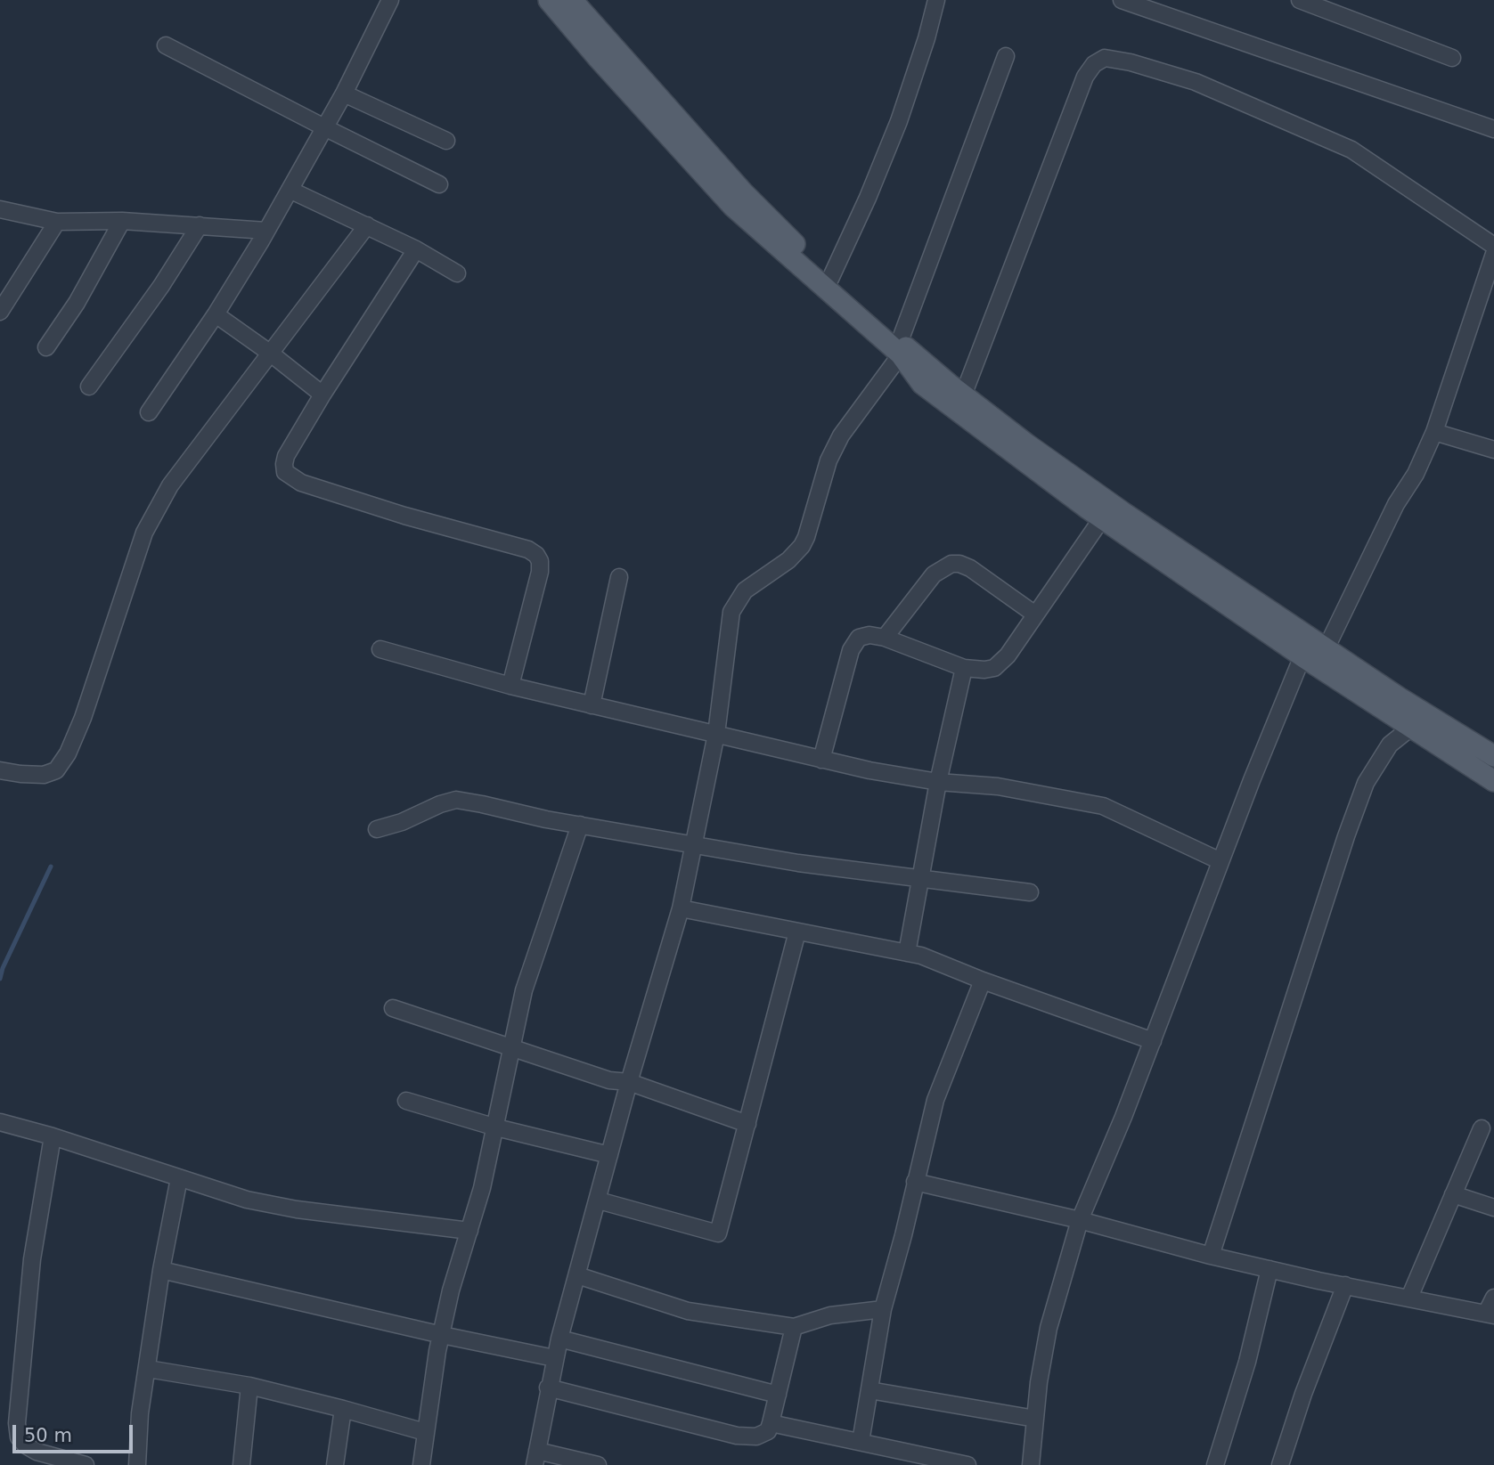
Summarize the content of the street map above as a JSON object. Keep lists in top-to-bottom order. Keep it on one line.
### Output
{"scale_bar":"50 m"}
